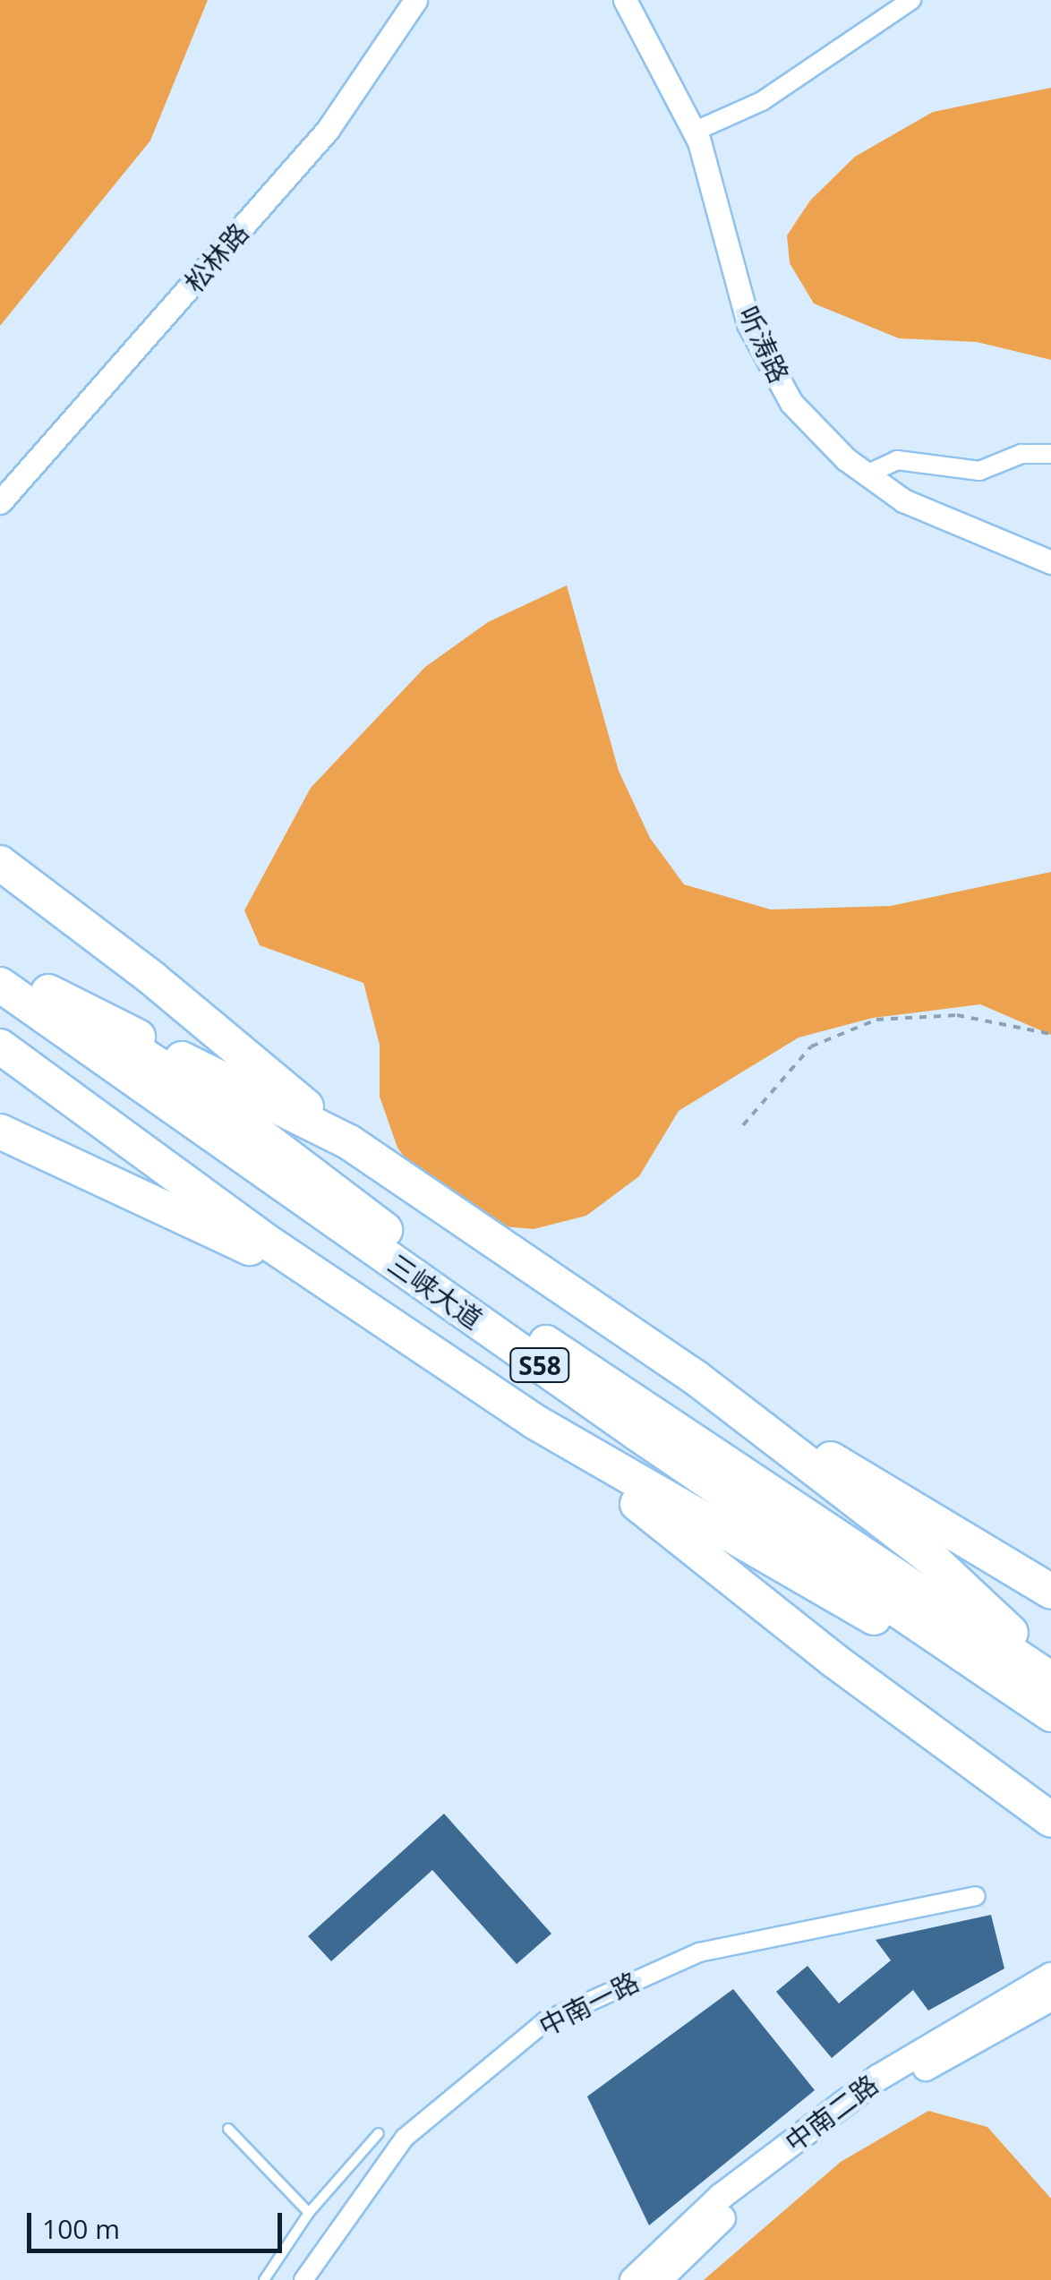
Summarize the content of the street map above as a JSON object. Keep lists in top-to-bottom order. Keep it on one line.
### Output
{"streets":{"highway":["三峡大道","S58"],"main road":["中南二路"],"street":["松林路","听涛路","中南一路"]},"scale_bar":"100 m"}
